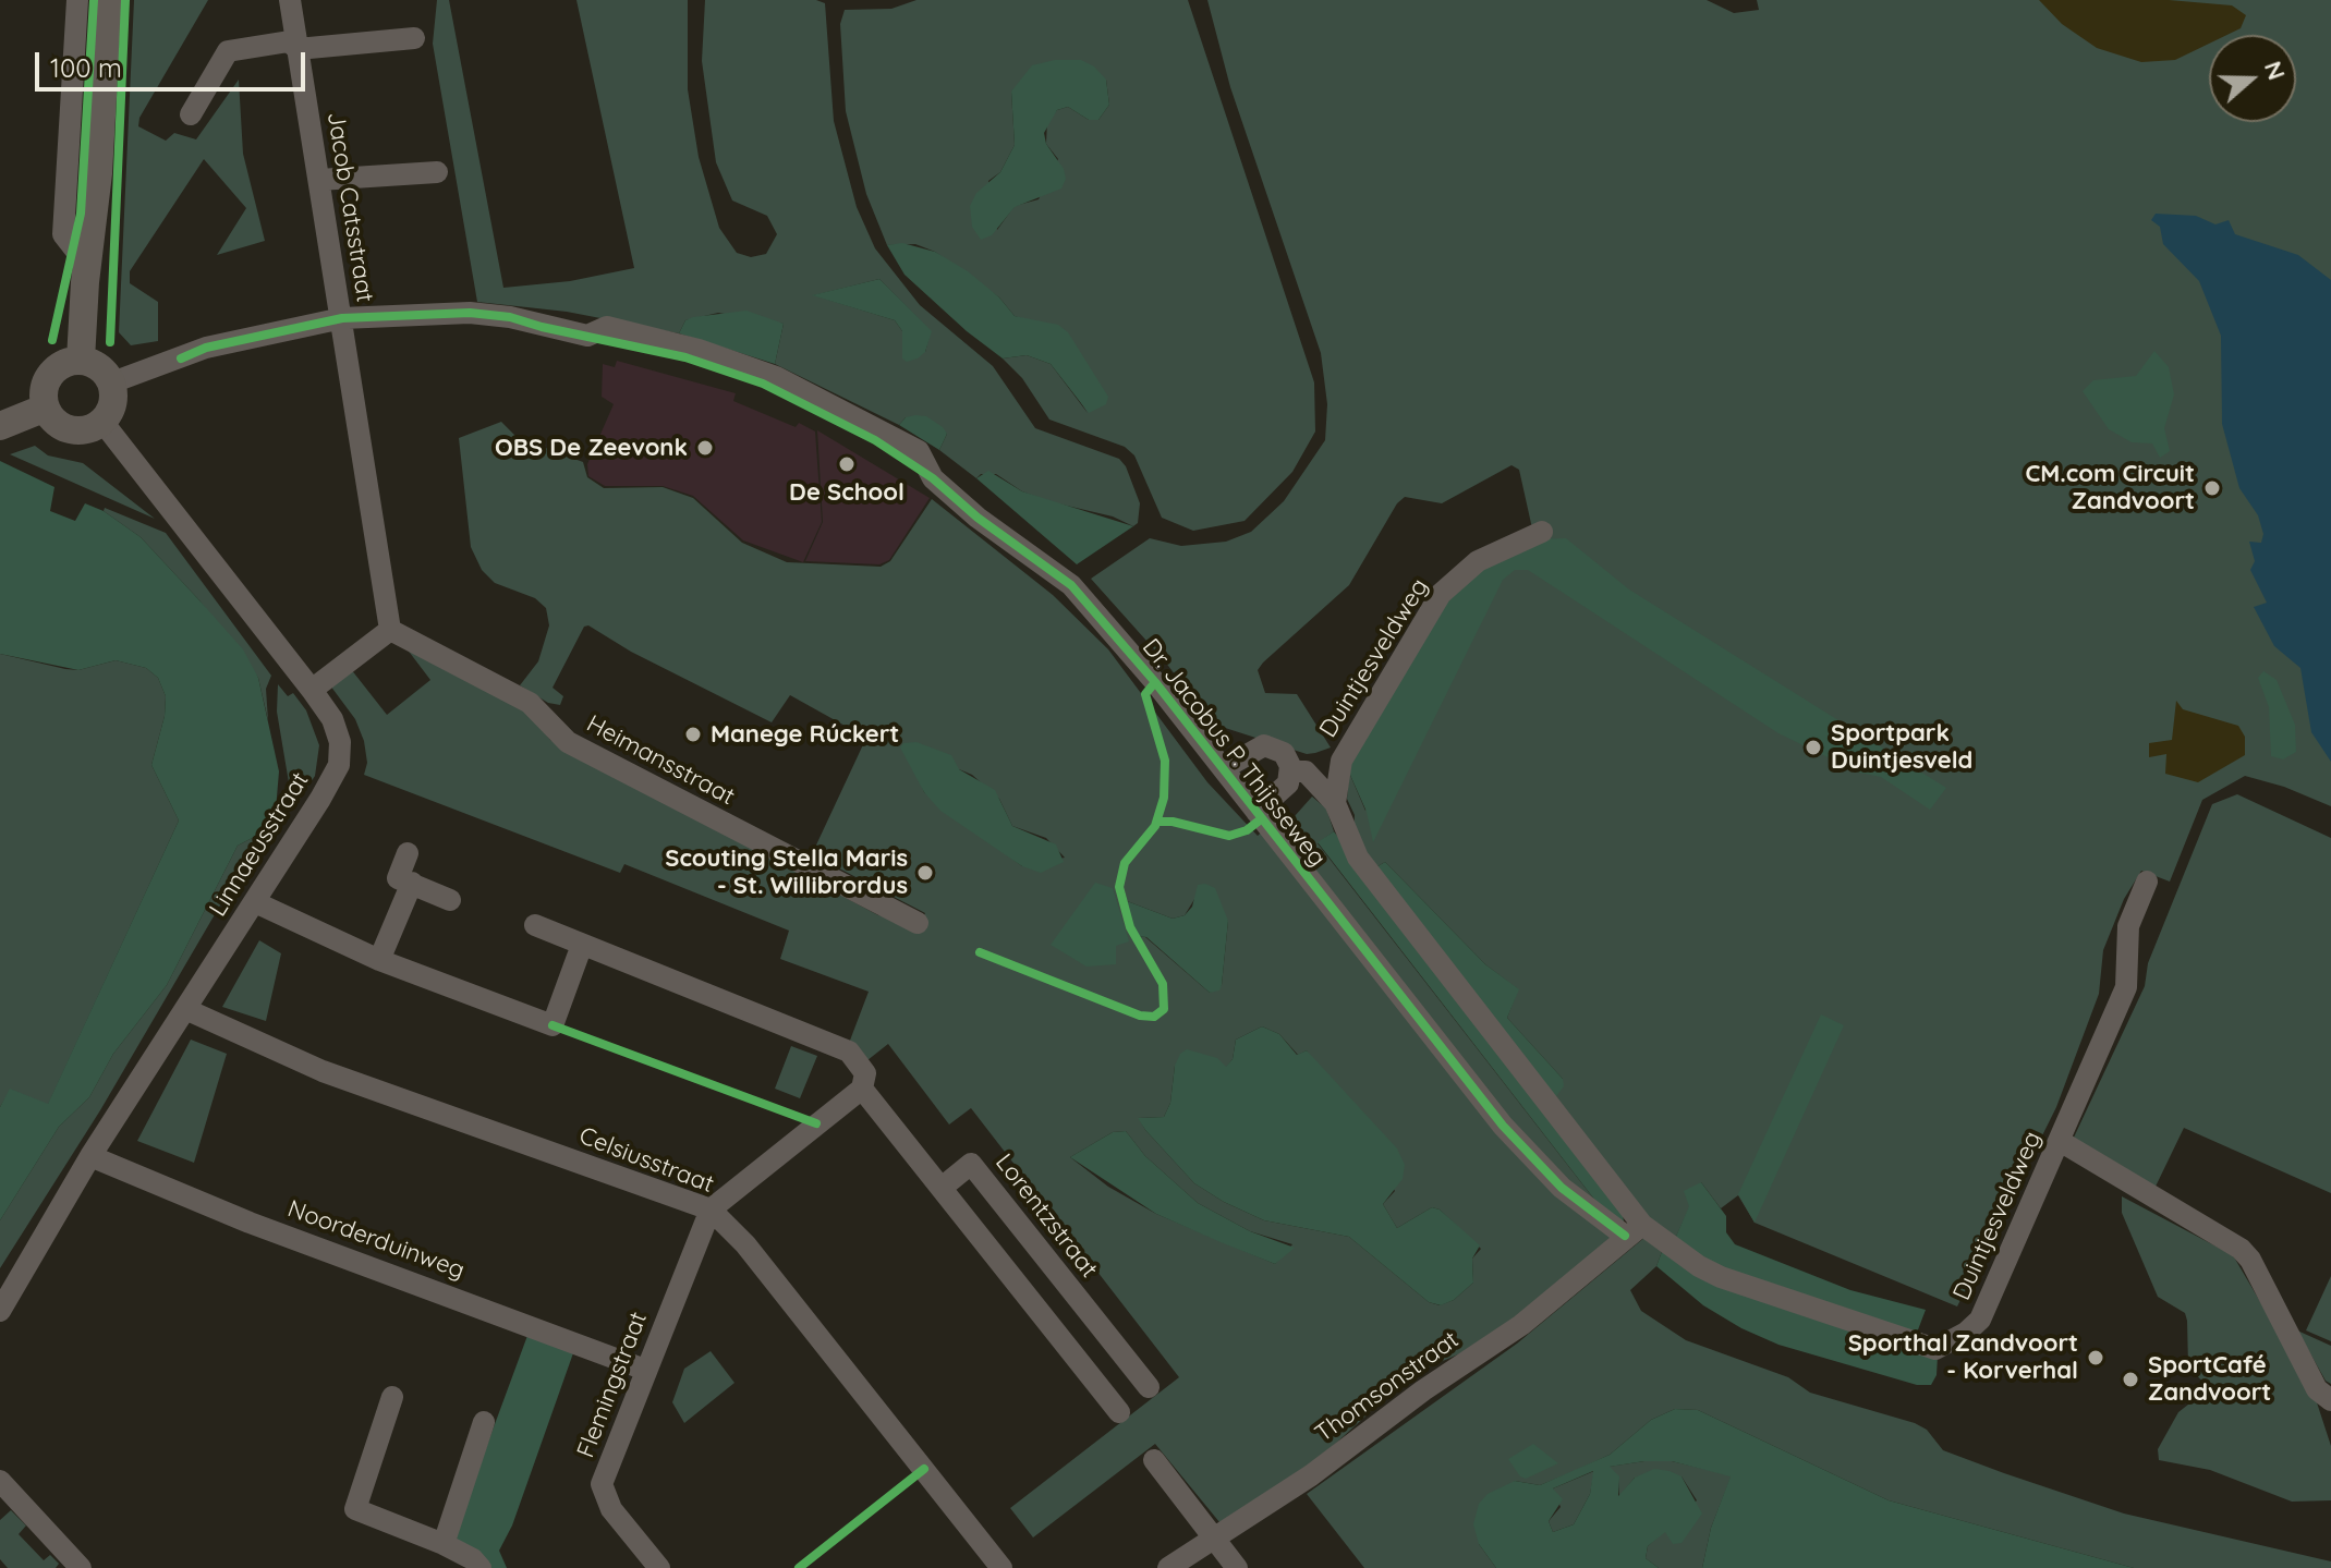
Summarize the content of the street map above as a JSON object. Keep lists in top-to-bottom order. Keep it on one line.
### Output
{"streets":{"street":["Jacob Catsstraat","Duintjesveldweg","Dr. Jacobus P. Thijsseweg","Heimansstraat","Linnaeusstraat","Celsiusstraat","Lorentzstraat","Noorderduinweg","Flemingstraat","Thomsonstraat"]},"crossings":[["Jacob Catsstraat","Dr. Jacobus P. Thijsseweg"],["Duintjesveldweg","Dr. Jacobus P. Thijsseweg"],["Duintjesveldweg","Thomsonstraat"],["Dr. Jacobus P. Thijsseweg","Linnaeusstraat"],["Dr. Jacobus P. Thijsseweg","Thomsonstraat"],["Linnaeusstraat","Celsiusstraat"],["Linnaeusstraat","Noorderduinweg"],["Celsiusstraat","Flemingstraat"],["Noorderduinweg","Flemingstraat"]],"places":["OBS De Zeevonk","De School","CM.com Circuit Zandvoort","Manege Rúckert","Sportpark Duintjesveld","Scouting Stella Maris - St. Willibrordus","Sporthal Zandvoort - Korverhal","SportCafé Zandvoort"],"scale_bar":"100 m","north":"right"}
